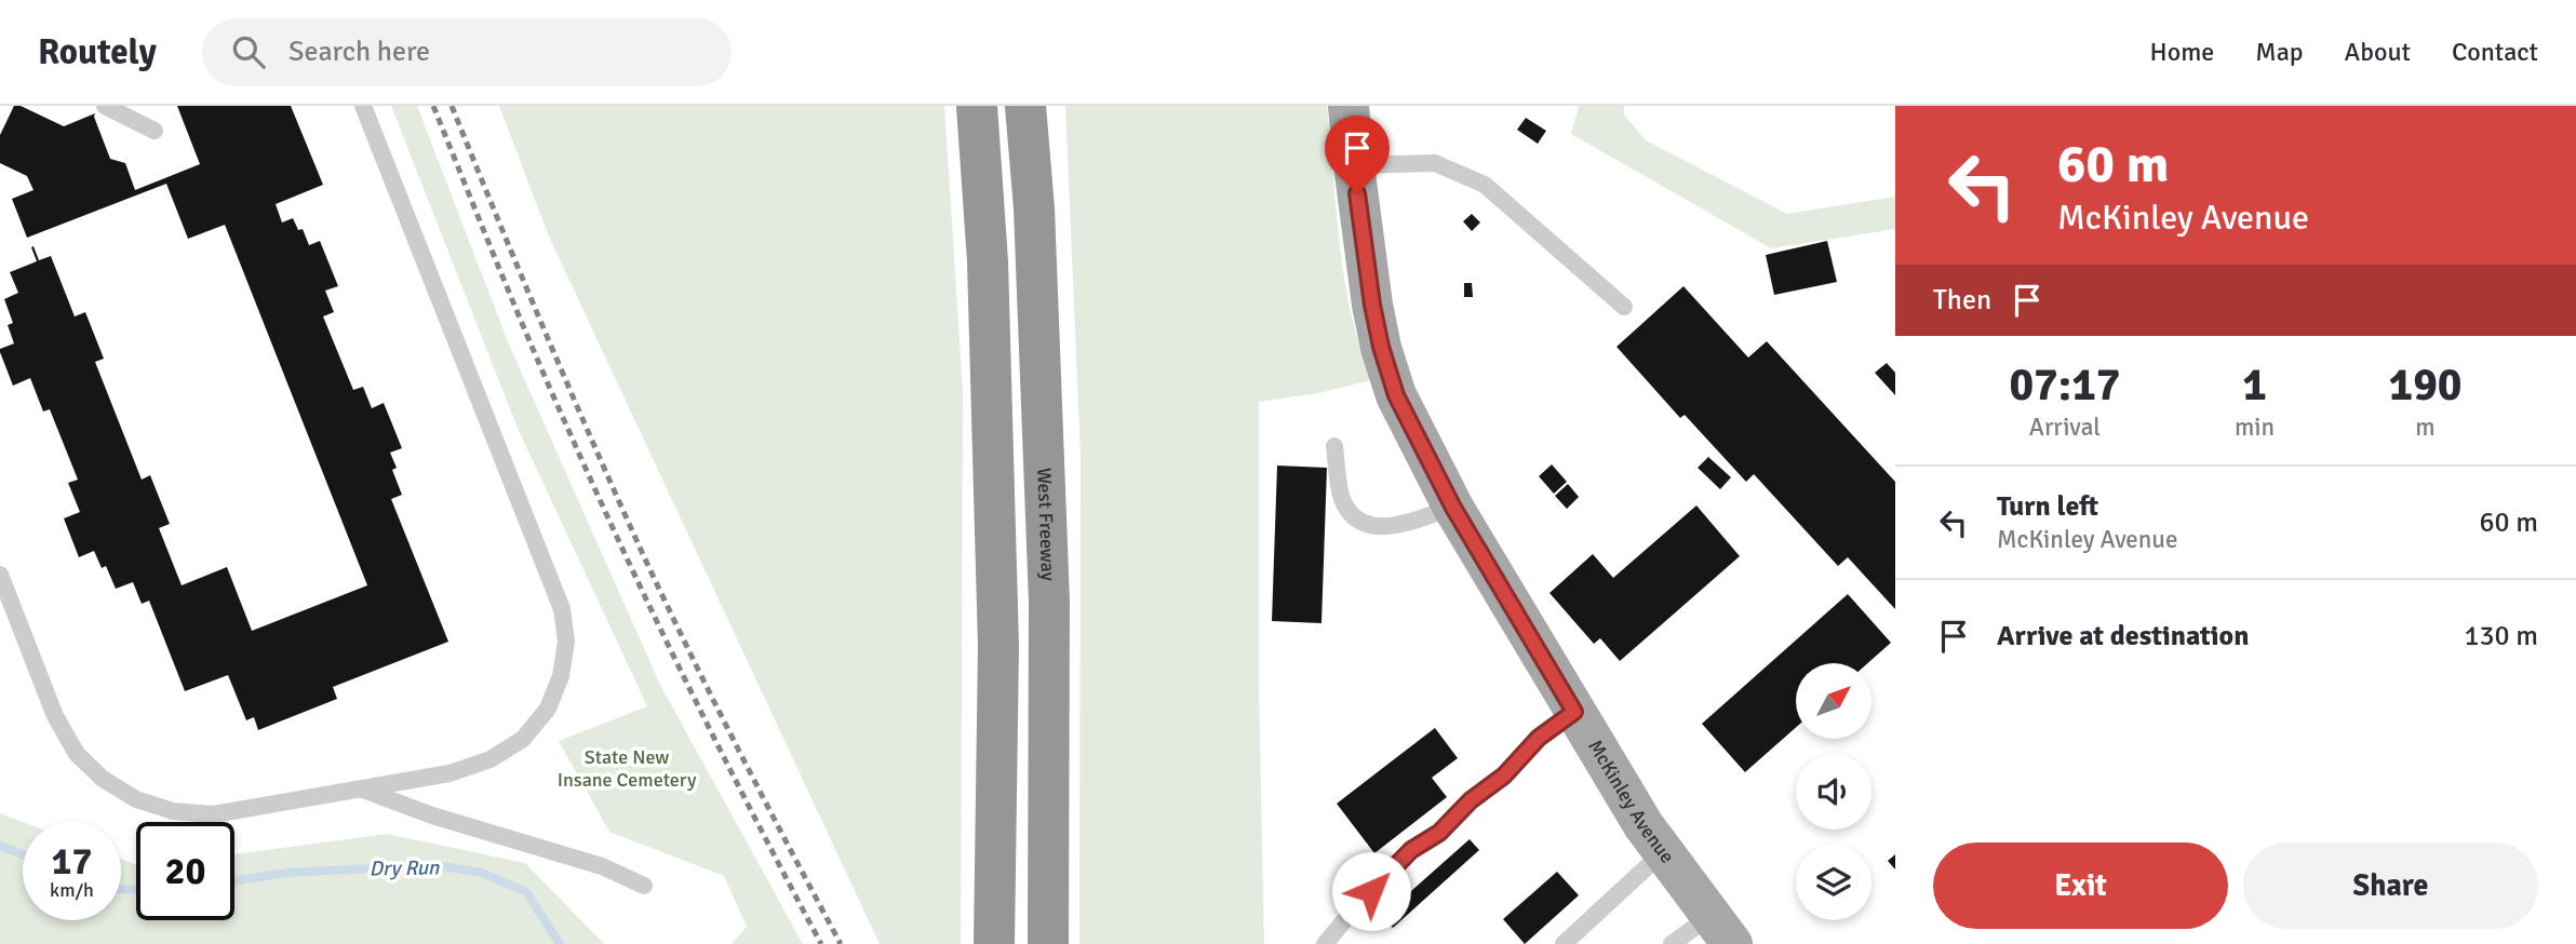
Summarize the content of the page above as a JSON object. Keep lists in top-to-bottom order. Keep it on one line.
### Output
{"streets":{"highway":["West Freeway"],"main road":["McKinley Avenue"]},"water":["Dry Run"],"parks":["State New Insane Cemetery"],"north":"top right","page":{"header":"Routely","search":"Search here","nav":["Home","Map","About","Contact"],"turn":["60 m","McKinley Avenue"],"then":"Then","eta":["07:17","Arrival","1","min","190","m"],"list":[{"name":"Turn left","note":"McKinley Avenue","value":"60 m"},{"name":"Arrive at destination","value":"130 m"}],"speed":"17 km/h","limit":"20","buttons":["Exit","Share"]}}
